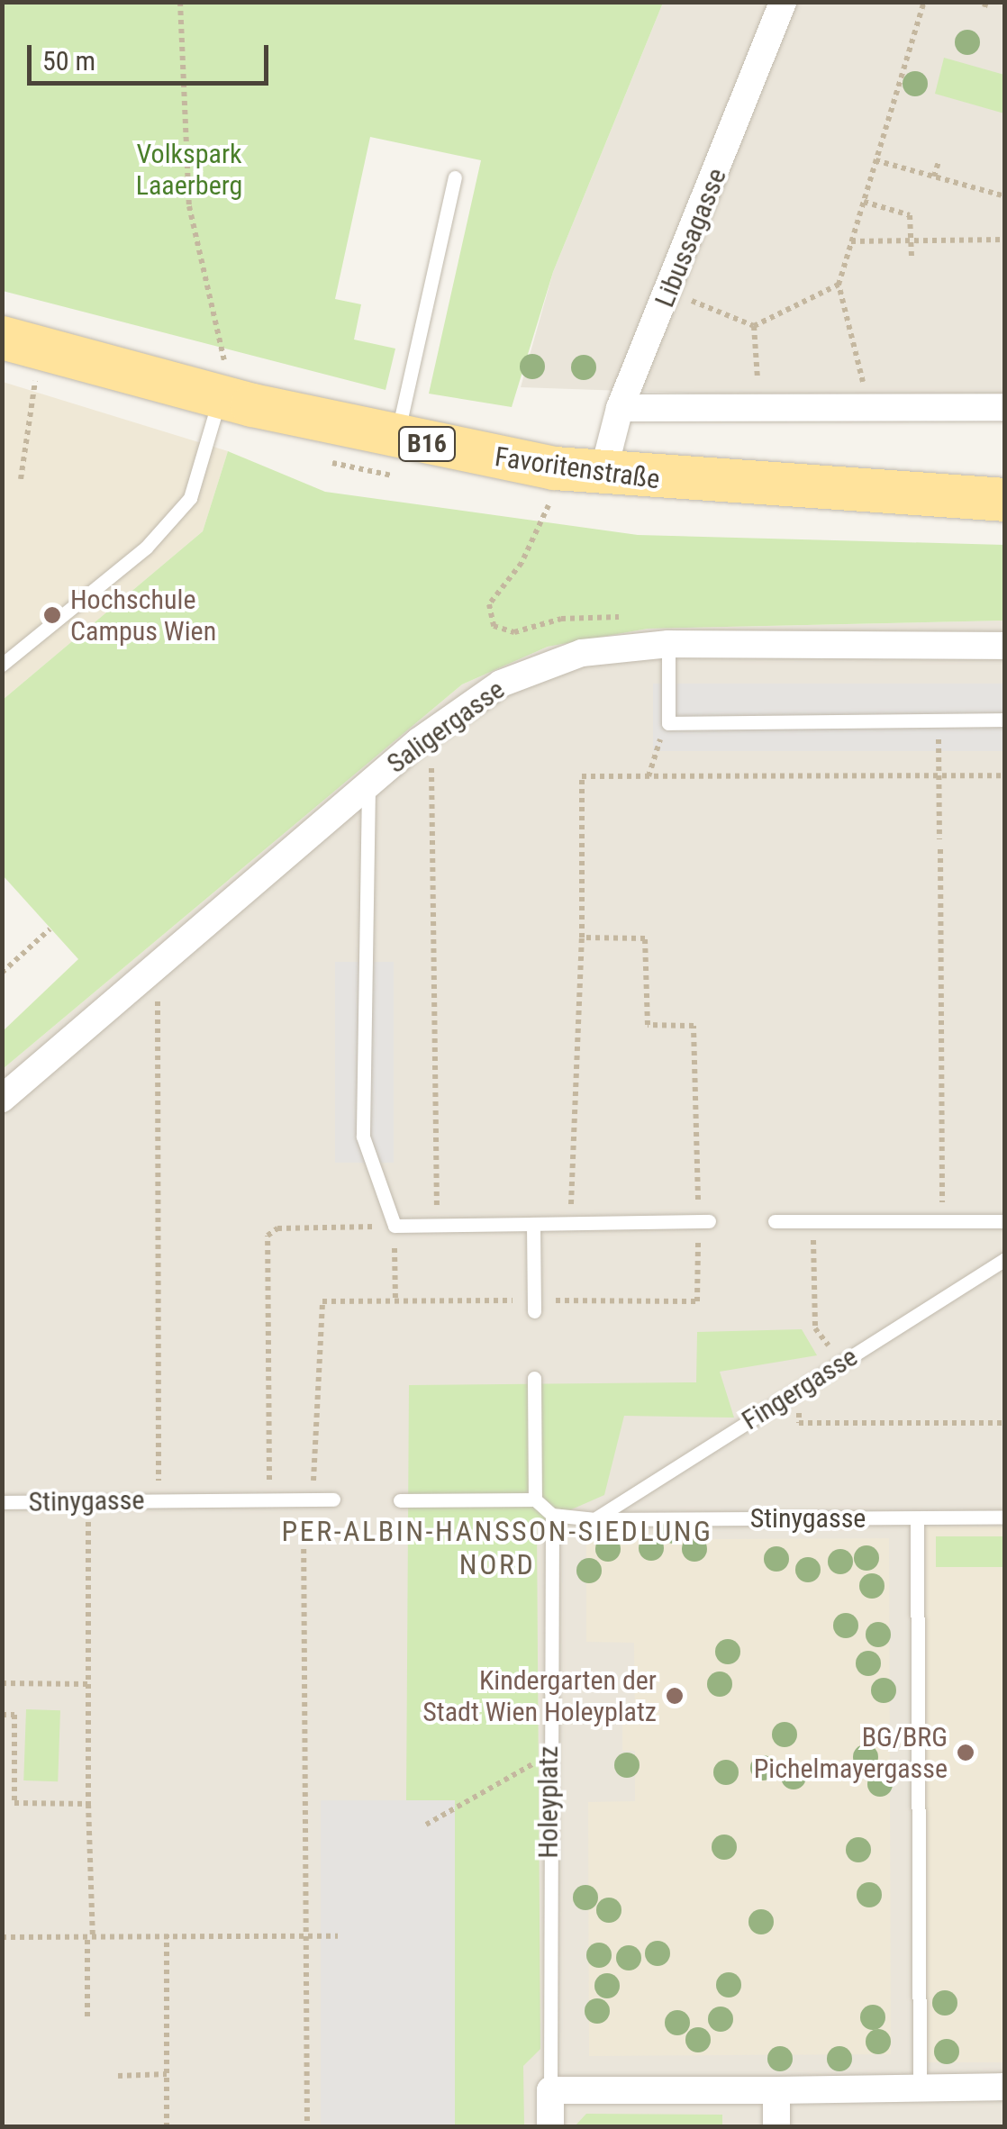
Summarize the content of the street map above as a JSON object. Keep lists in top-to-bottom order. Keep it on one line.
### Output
{"streets":{"main road":["B16","Favoritenstraße"],"street":["Libussagasse","Saligergasse","Holeyplatz"],"lane":["Fingergasse","Stinygasse"]},"crossings":[["Libussagasse","Favoritenstraße"],["Fingergasse","Stinygasse"],["Stinygasse","Holeyplatz"]],"districts":["PER-ALBIN-HANSSON-SIEDLUNG NORD"],"parks":["Volkspark Laaerberg"],"places":["Hochschule Campus Wien","Kindergarten der Stadt Wien Holeyplatz","BG/BRG Pichelmayergasse"],"scale_bar":"50 m"}
